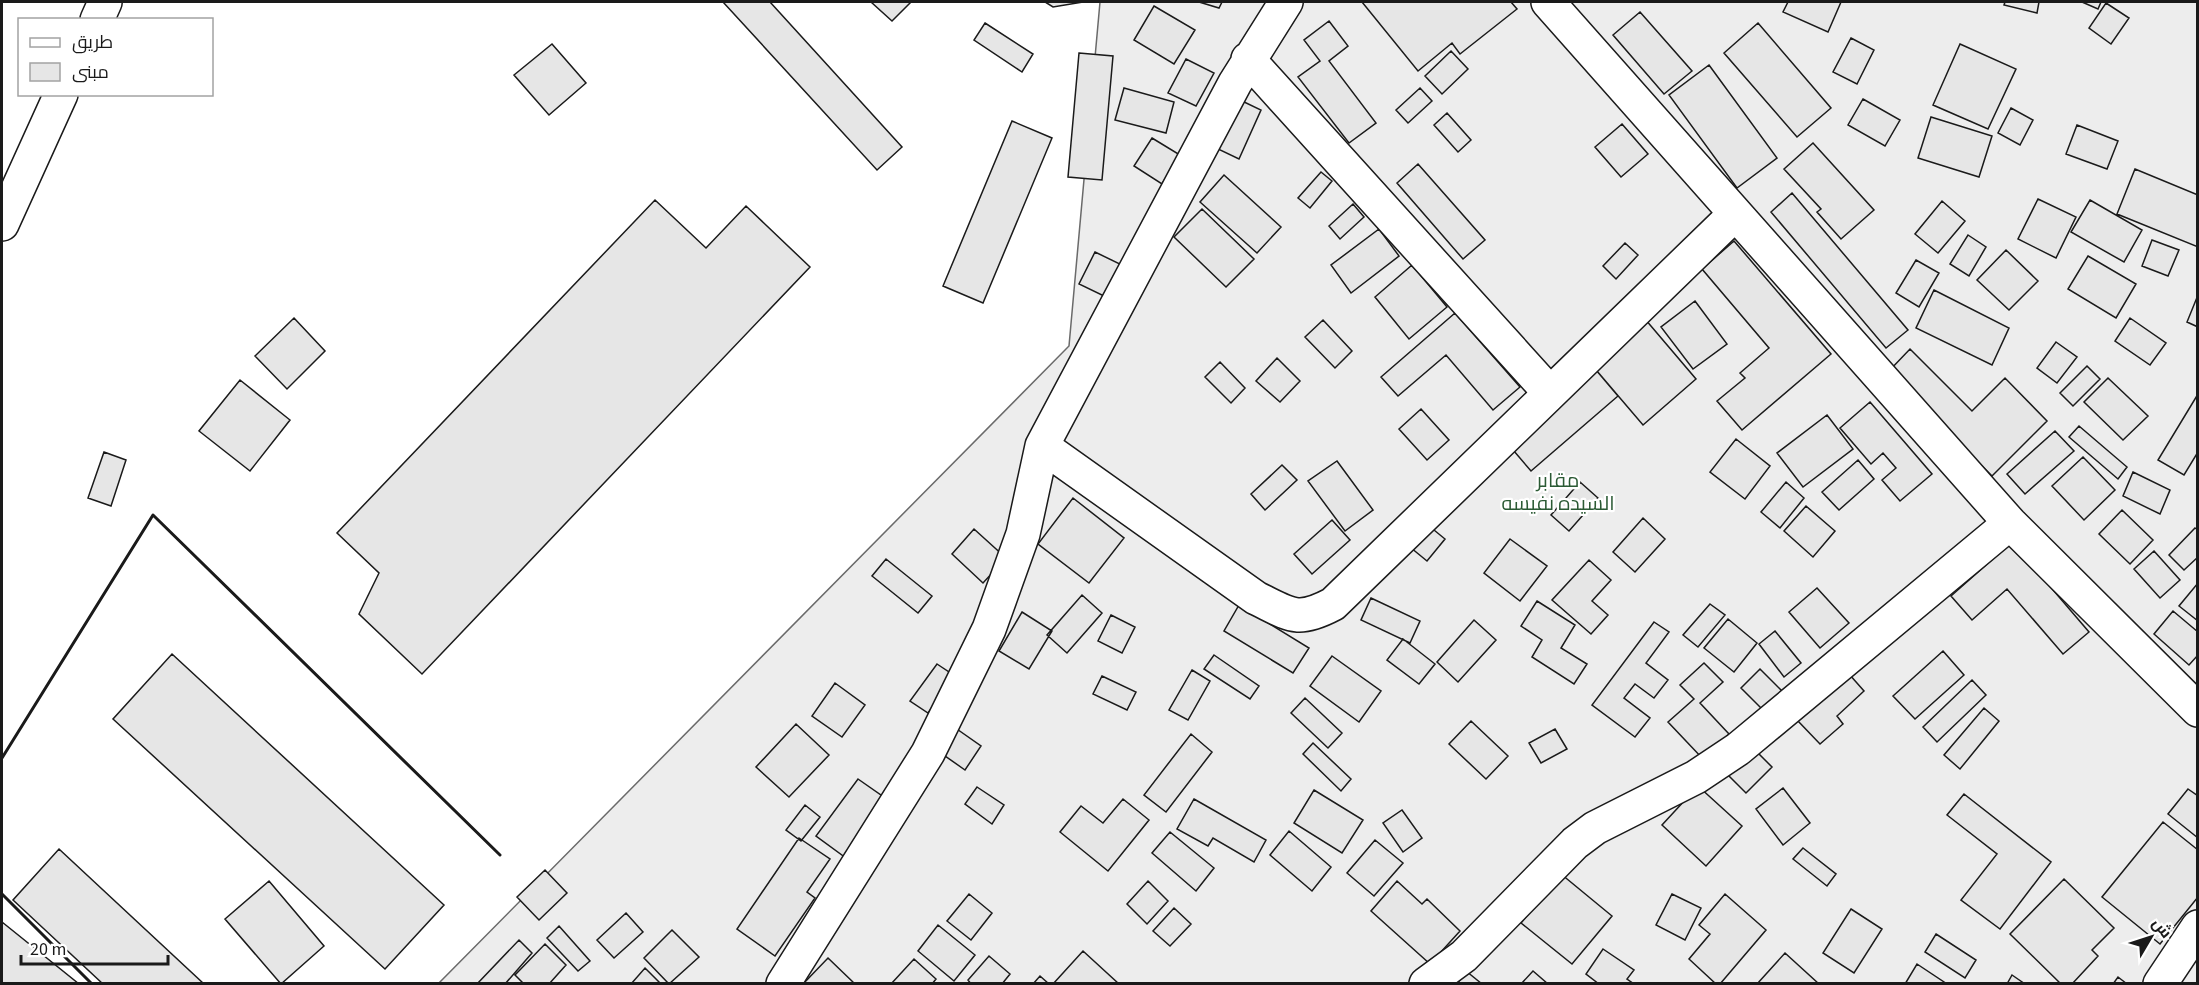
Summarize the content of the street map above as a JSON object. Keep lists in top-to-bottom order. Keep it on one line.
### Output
{"parks":["مقابر السيده نفيسه"],"legend":["طريق","مبنى"],"scale_bar":"20 m","north":"top right"}
